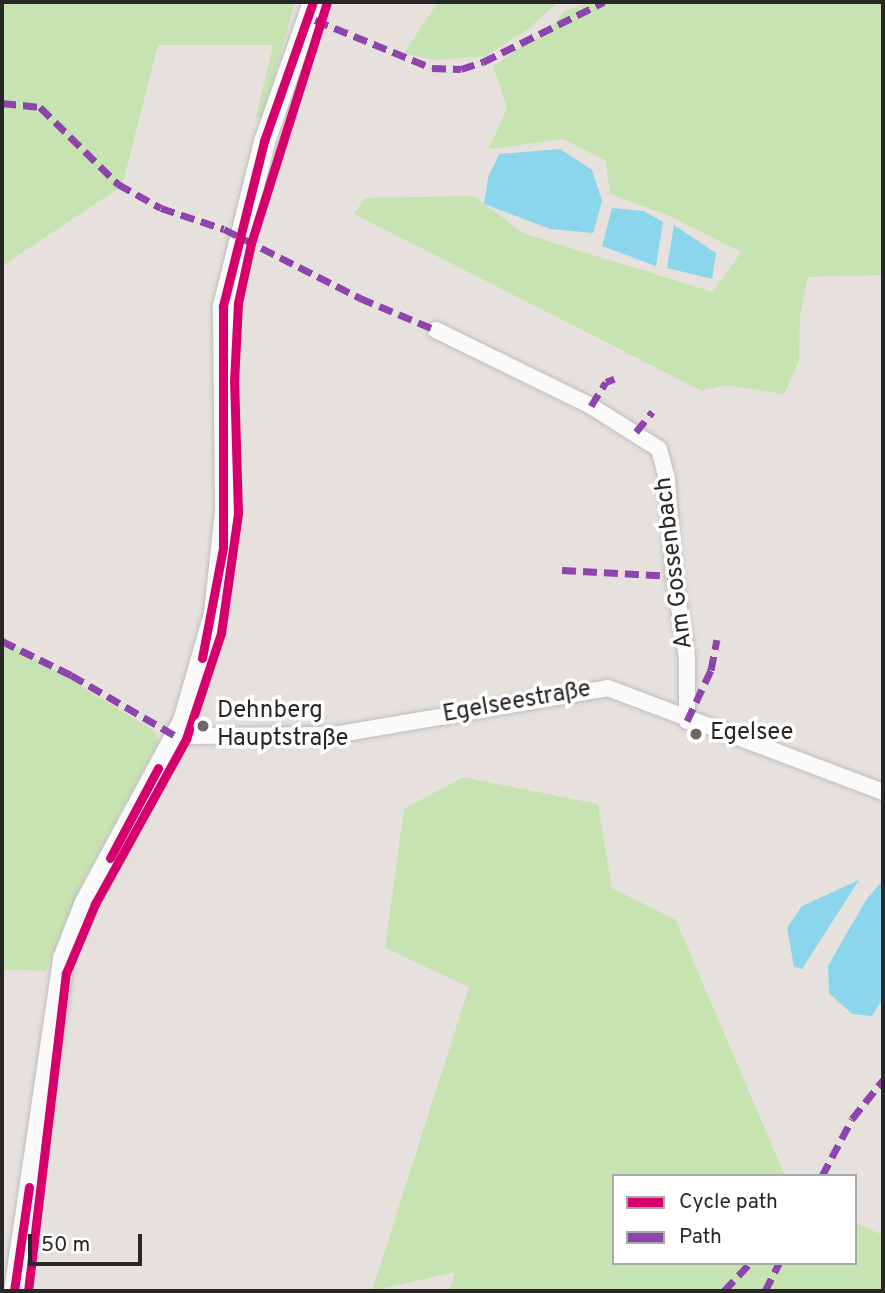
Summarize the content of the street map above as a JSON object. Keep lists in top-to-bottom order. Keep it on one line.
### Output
{"streets":{"street":["Am Gossenbach","Egelseestraße"]},"crossings":[["Am Gossenbach","Egelseestraße"]],"places":["Dehnberg Hauptstraße","Egelsee"],"legend":["Cycle path","Path"],"scale_bar":"50 m"}
